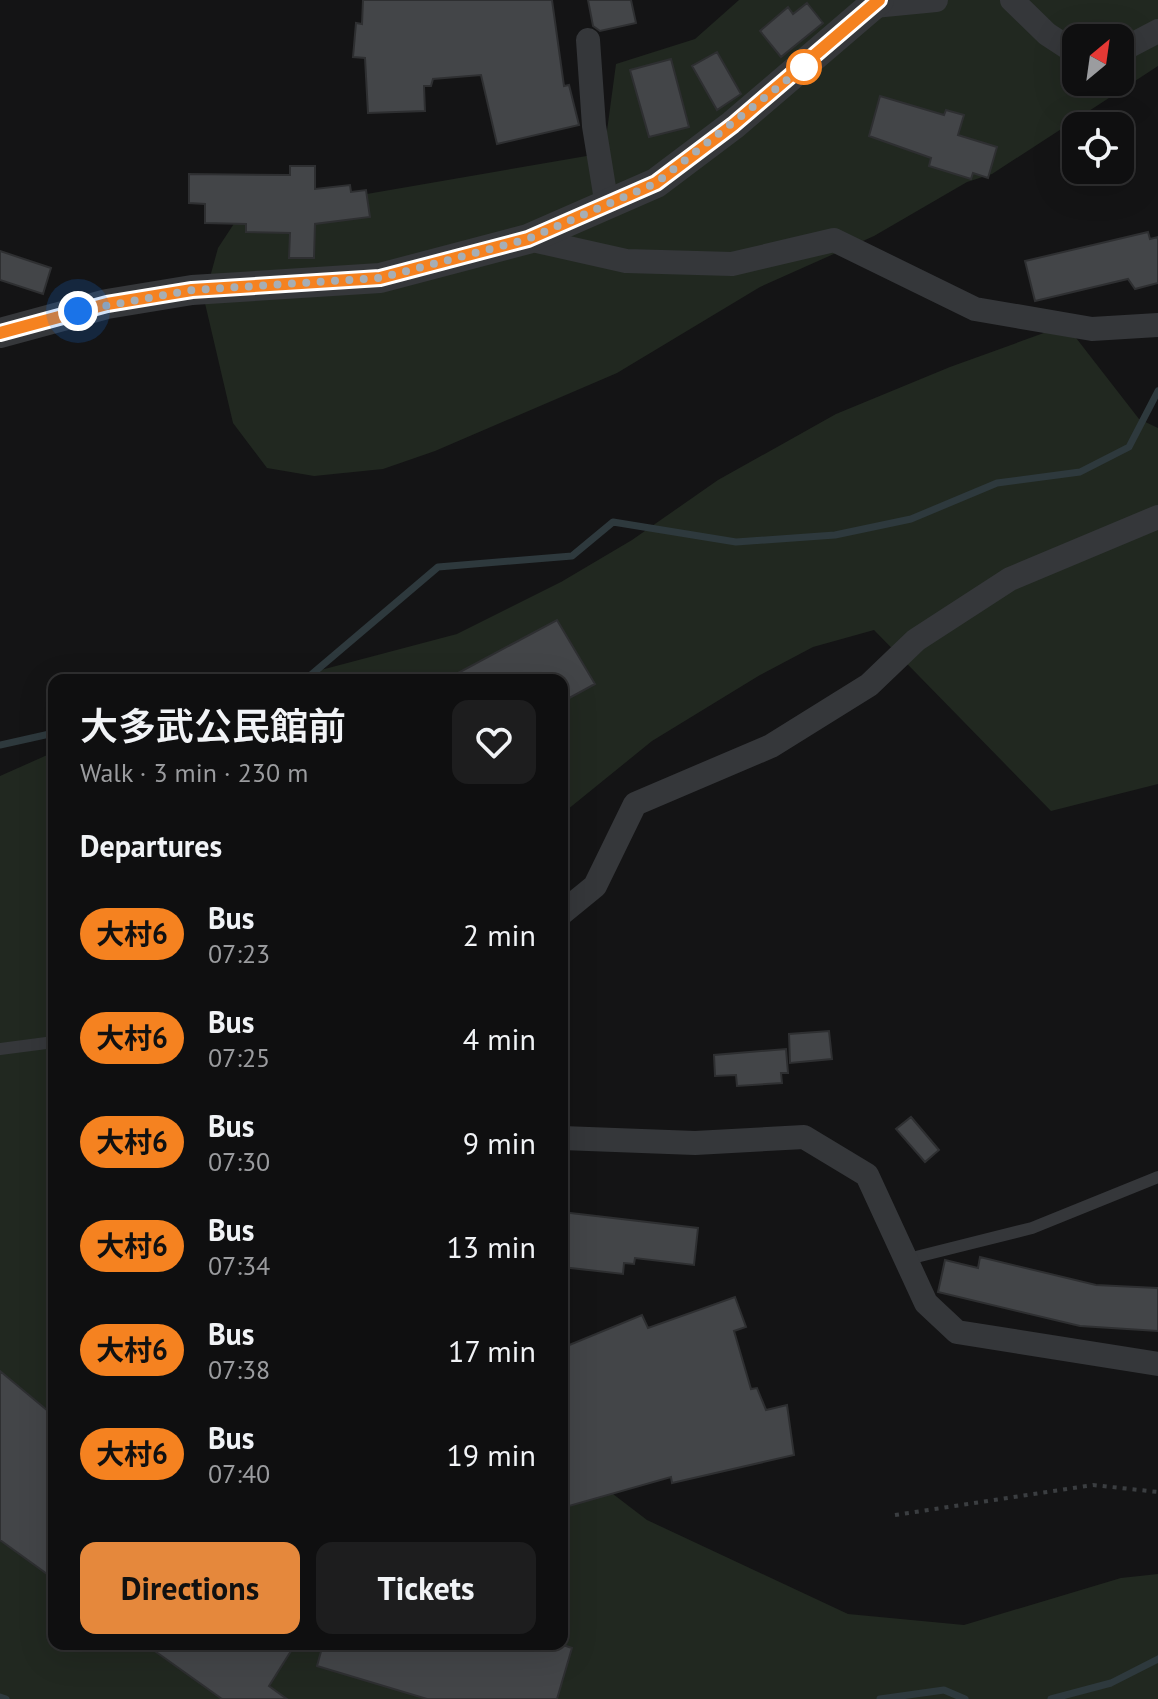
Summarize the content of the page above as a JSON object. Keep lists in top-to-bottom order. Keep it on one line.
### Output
{"lines":["bus line 大村6"],"north":"top right","page":{"heading":[["大多武公民館前","Walk · 3 min · 230 m"],"Departures"],"list":[{"mark":"大村6","name":"Bus","note":"07:23","value":"2 min"},{"mark":"大村6","name":"Bus","note":"07:25","value":"4 min"},{"mark":"大村6","name":"Bus","note":"07:30","value":"9 min"},{"mark":"大村6","name":"Bus","note":"07:34","value":"13 min"},{"mark":"大村6","name":"Bus","note":"07:38","value":"17 min"},{"mark":"大村6","name":"Bus","note":"07:40","value":"19 min"}],"buttons":["Directions","Tickets"]}}
